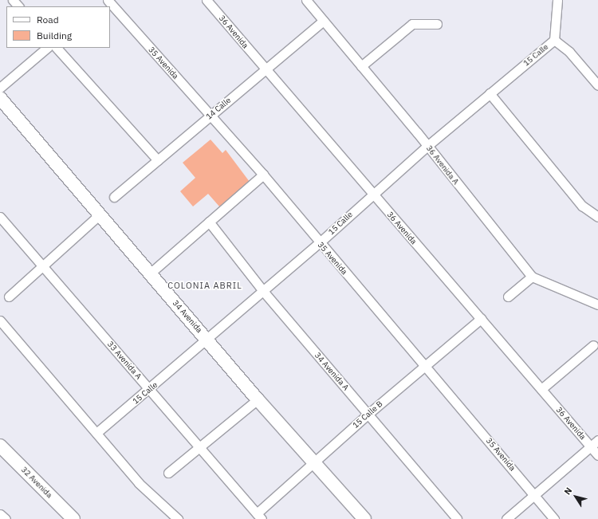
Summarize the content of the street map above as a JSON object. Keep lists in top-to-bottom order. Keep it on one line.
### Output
{"streets":{"street":["36 Avenida","15 Calle","35 Avenida","14 Calle","36 Avenida A","34 Avenida","33 Avenida A","34 Avenida A","15 Calle B","32 Avenida"]},"crossings":[["36 Avenida","15 Calle"],["36 Avenida","14 Calle"],["36 Avenida","15 Calle B"],["15 Calle","35 Avenida"],["15 Calle","36 Avenida A"],["15 Calle","34 Avenida"],["15 Calle","33 Avenida A"],["15 Calle","34 Avenida A"],["35 Avenida","14 Calle"],["35 Avenida","15 Calle B"],["14 Calle","36 Avenida A"],["34 Avenida","15 Calle B"],["33 Avenida A","15 Calle B"],["34 Avenida A","15 Calle B"]],"districts":["COLONIA ABRIL"],"legend":["Road","Building"],"north":"top left"}
